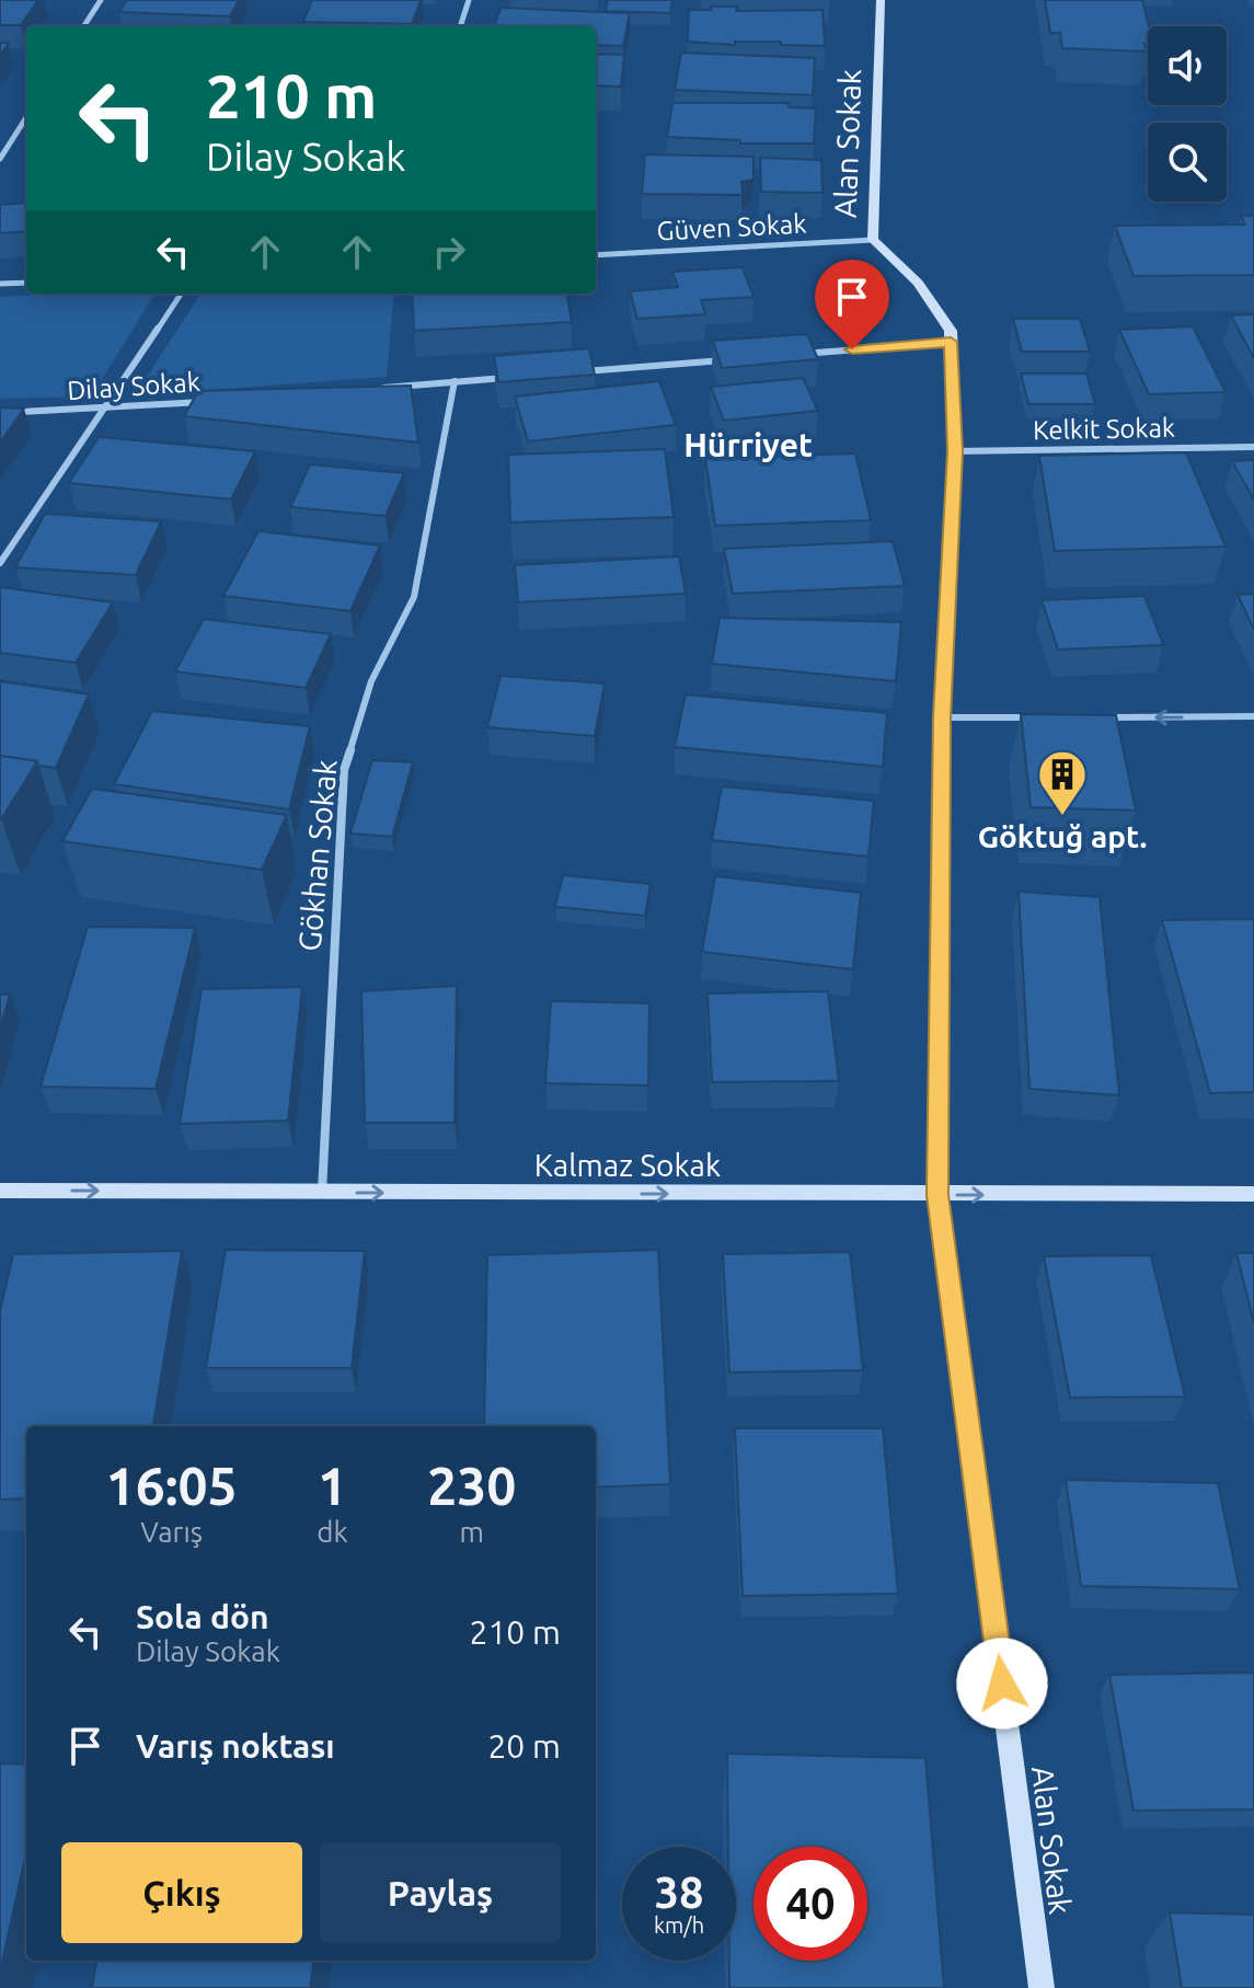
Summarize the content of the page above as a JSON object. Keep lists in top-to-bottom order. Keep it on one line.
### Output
{"streets":{"street":["Alan Sokak","Güven Sokak","Dilay Sokak","Kelkit Sokak","Gökhan Sokak","Kalmaz Sokak"]},"crossings":[["Alan Sokak","Güven Sokak"],["Alan Sokak","Kelkit Sokak"],["Alan Sokak","Kalmaz Sokak"],["Gökhan Sokak","Kalmaz Sokak"]],"one_way":["Kalmaz Sokak"],"districts":["Hürriyet"],"places":{"building":["Göktuğ apt."]},"page":{"turn":["210 m","Dilay Sokak"],"eta":["16:05","Varış","1","dk","230","m"],"list":[{"name":"Sola dön","note":"Dilay Sokak","value":"210 m"},{"name":"Varış noktası","value":"20 m"}],"buttons":["Çıkış","Paylaş"],"speed":"38 km/h","limit":"40"}}
